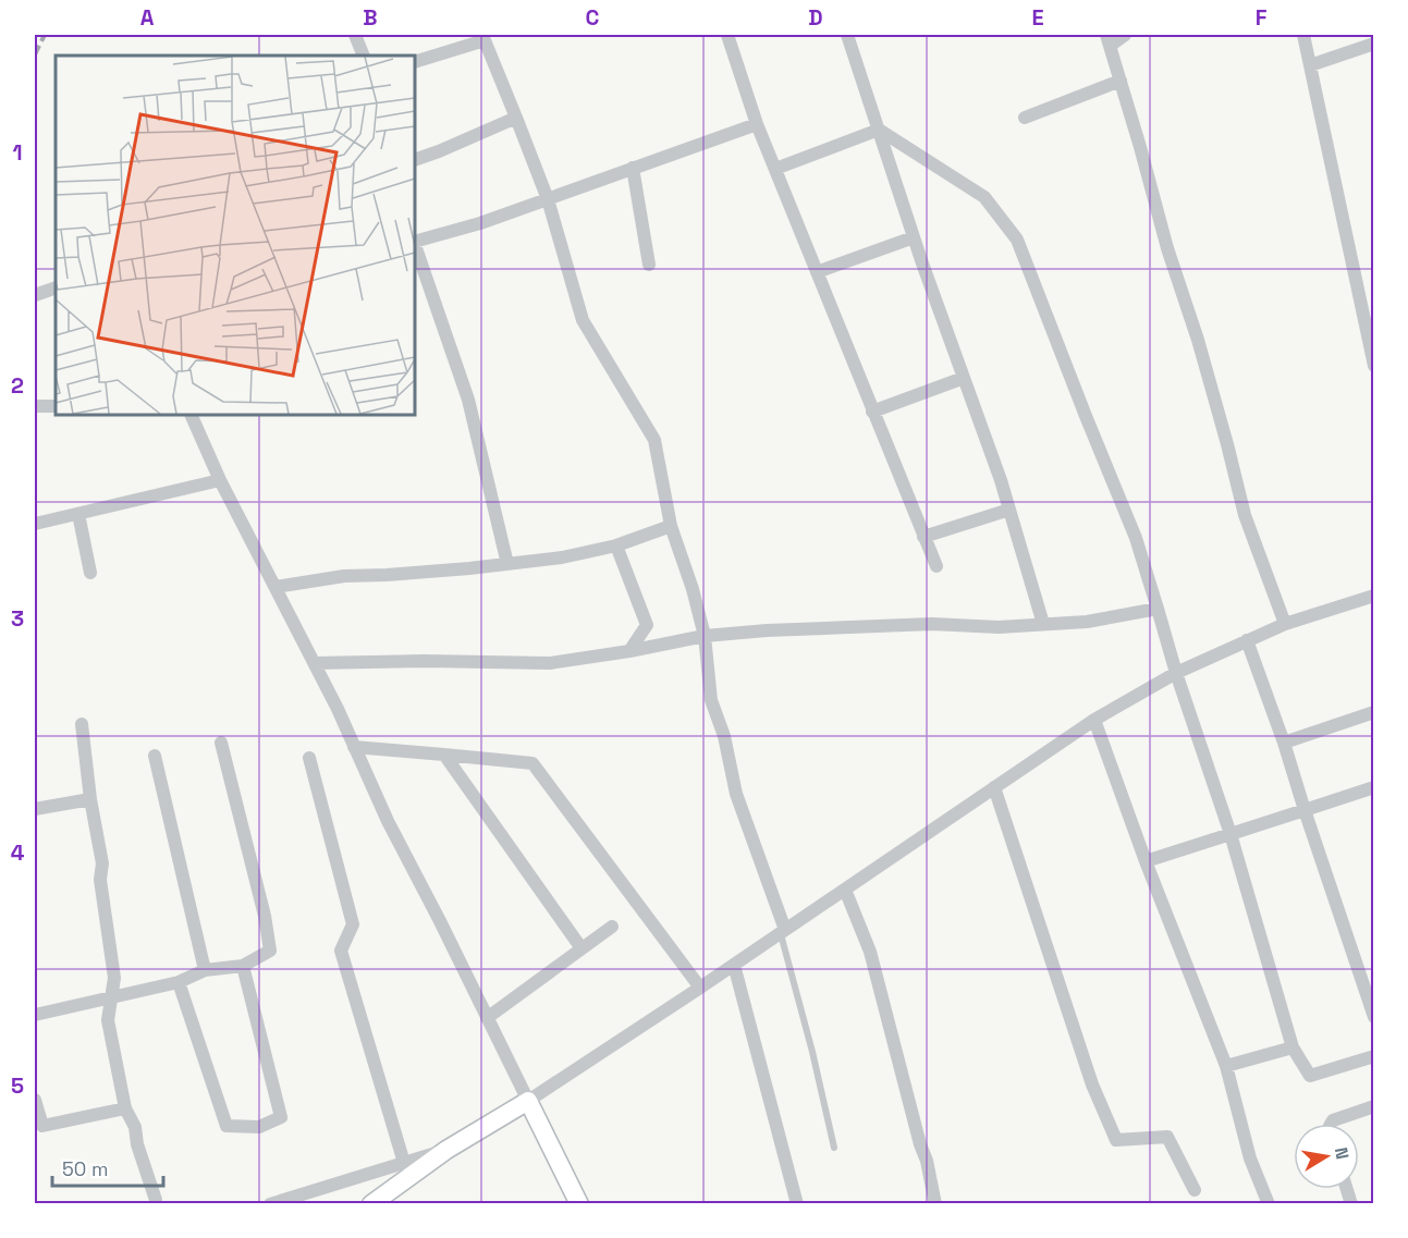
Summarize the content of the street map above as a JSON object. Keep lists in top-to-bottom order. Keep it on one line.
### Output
{"scale_bar":"50 m","north":"right","grid":{"columns":["A","B","C","D","E","F"],"rows":["1","2","3","4","5"]}}
